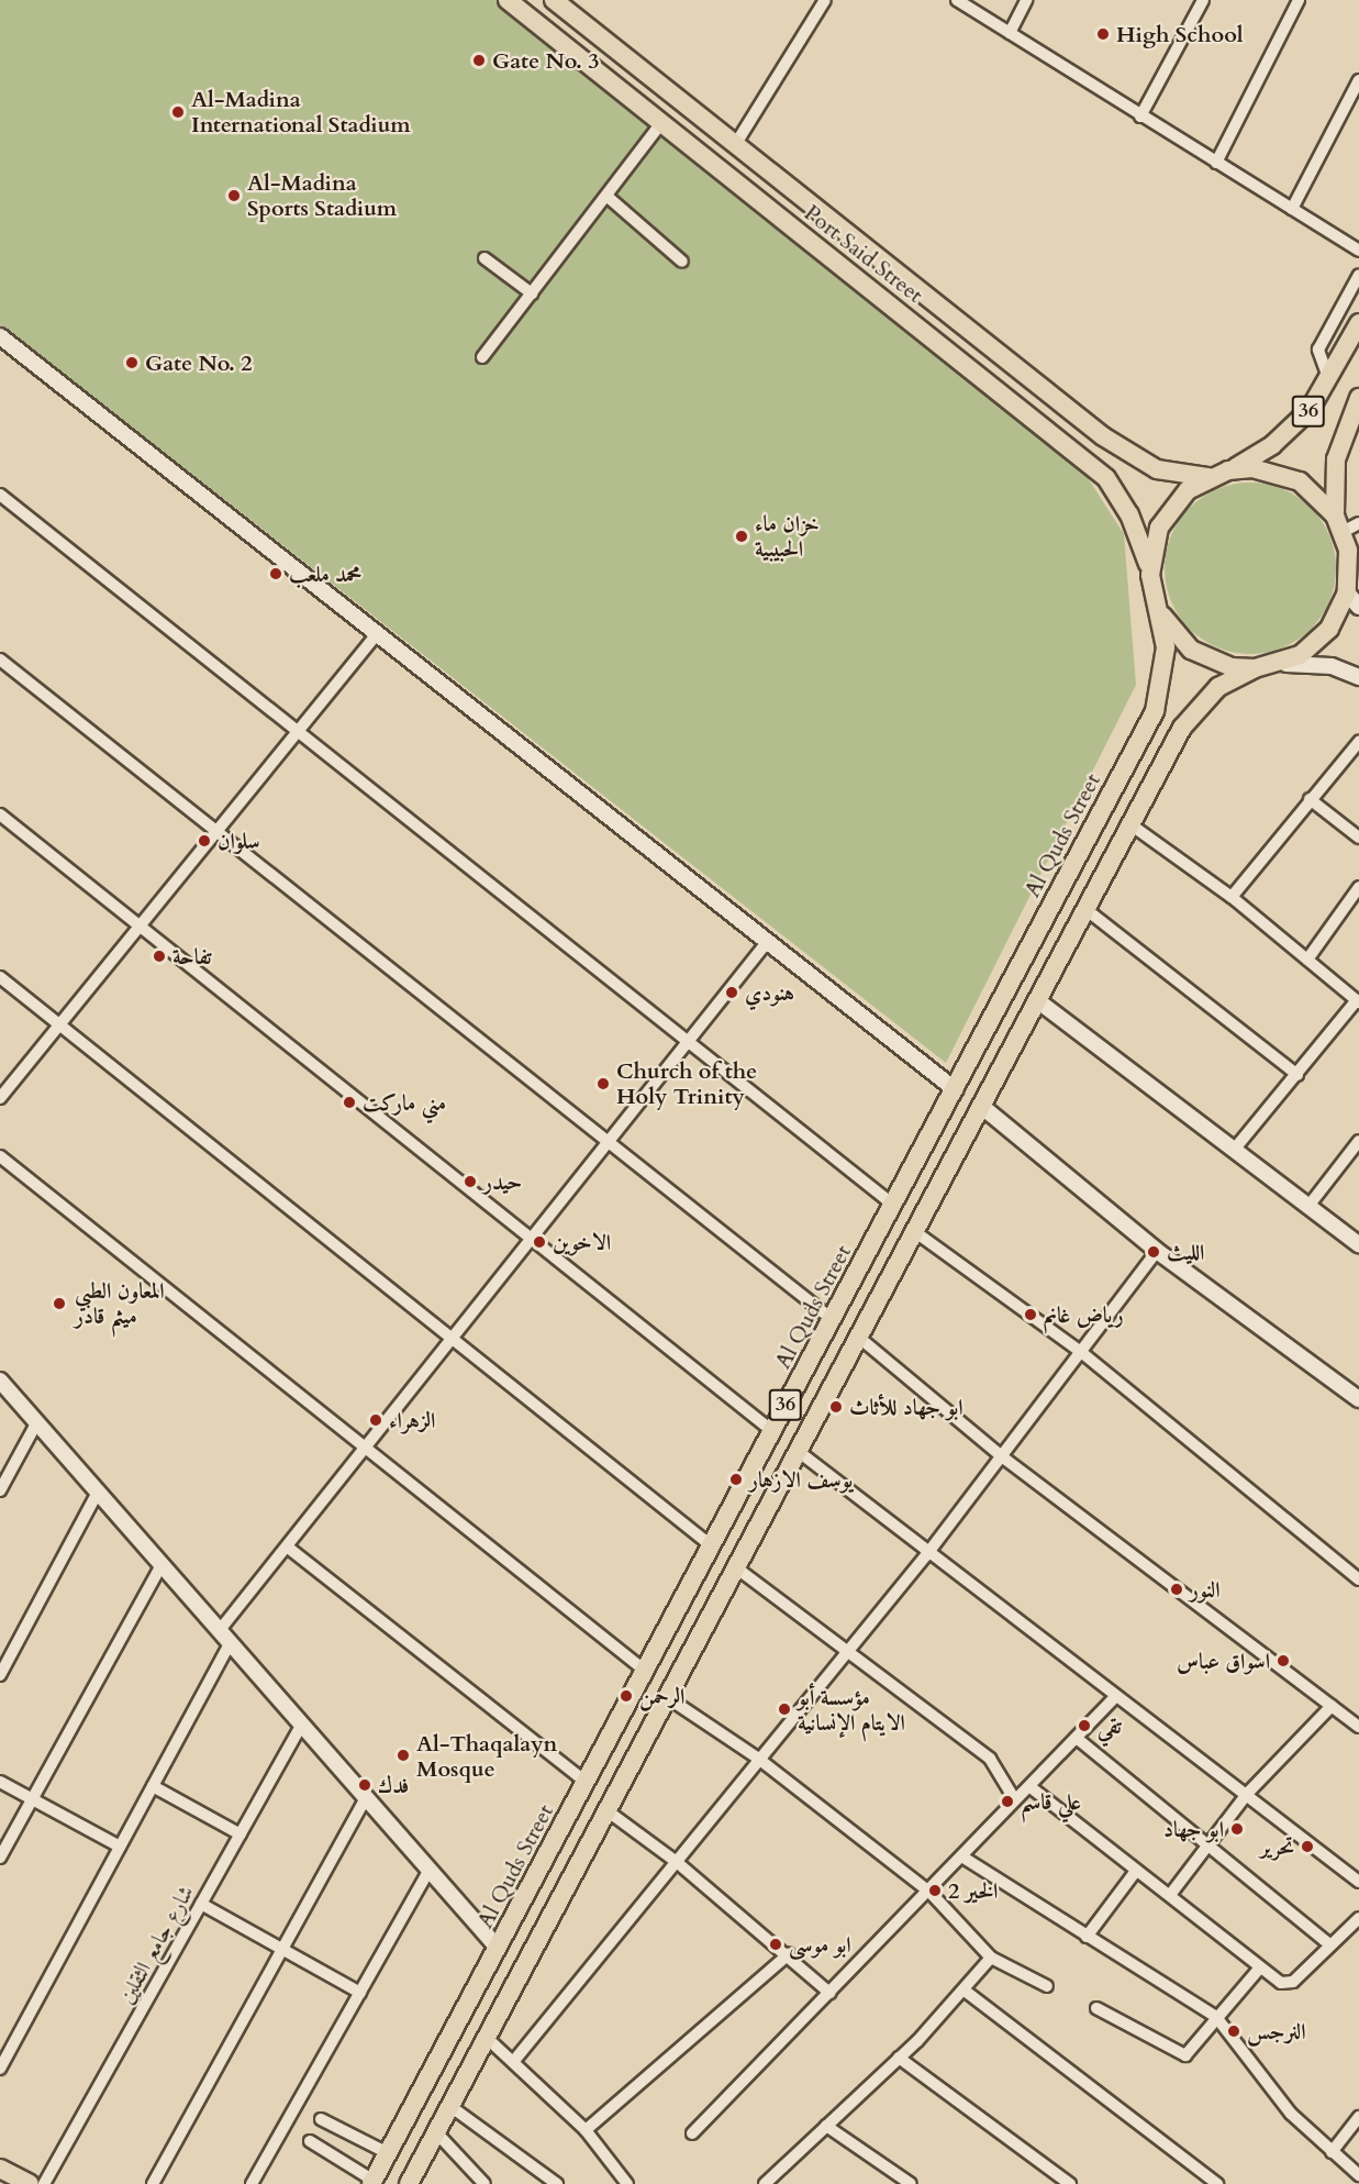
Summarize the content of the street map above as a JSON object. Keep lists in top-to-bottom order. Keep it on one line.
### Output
{"streets":{"main road":["Port Said Street","36","Al Quds Street"],"street":["شارع جامع الثقلين"]},"crossings":[["Port Said Street","36"],["Port Said Street","Al Quds Street"],["36","Al Quds Street"]],"places":["High School","Gate No. 3","Al-Madina International Stadium","Al-Madina Sports Stadium","Gate No. 2","خزان ماء الحبيبية","محمد ملعب","سلوان","تفاحة","هنودي","Church of the Holy Trinity","مني ماركت","حيدر","الاخوين","الليث","المعاون الطبي ميثم قادر","رياض غانم","ابو جهاد للأثاث","الزهراء","يوسف الازهار","النور","اسواق عباس","الرحمن","مؤسسة أبو الايتام الإنسانية","تقي","Al-Thaqalayn Mosque","فدك","علي قاسم","ابو جهاد","تحرير","الخير 2","ابو موسى","النرجس"]}
